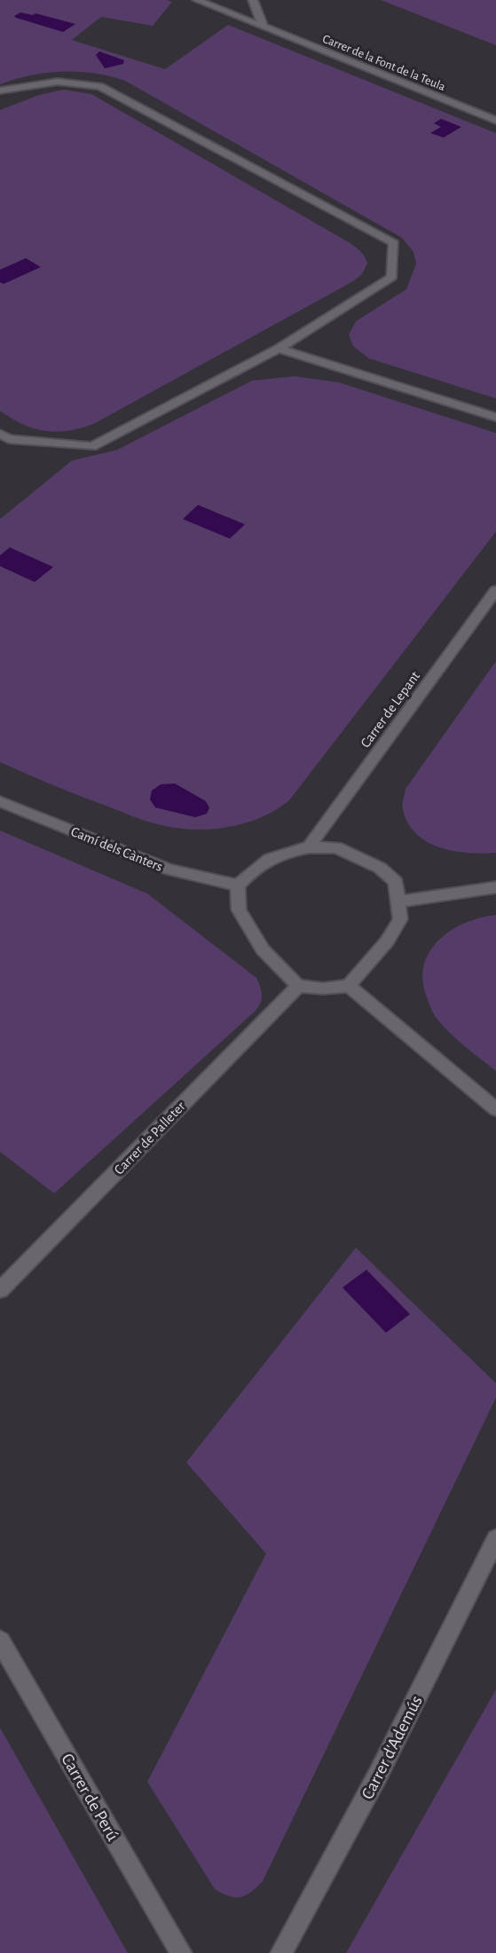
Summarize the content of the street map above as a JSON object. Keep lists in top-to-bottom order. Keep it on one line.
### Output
{"streets":{"street":["Carrer de la Font de la Teula","Carrer de Lepant","Camí dels Cànters","Carrer de Palleter","Carrer d'Ademús","Carrer de Perú"]},"crossings":[["Carrer de Lepant","Camí dels Cànters"],["Carrer de Lepant","Carrer de Palleter"],["Camí dels Cànters","Carrer de Palleter"]]}
